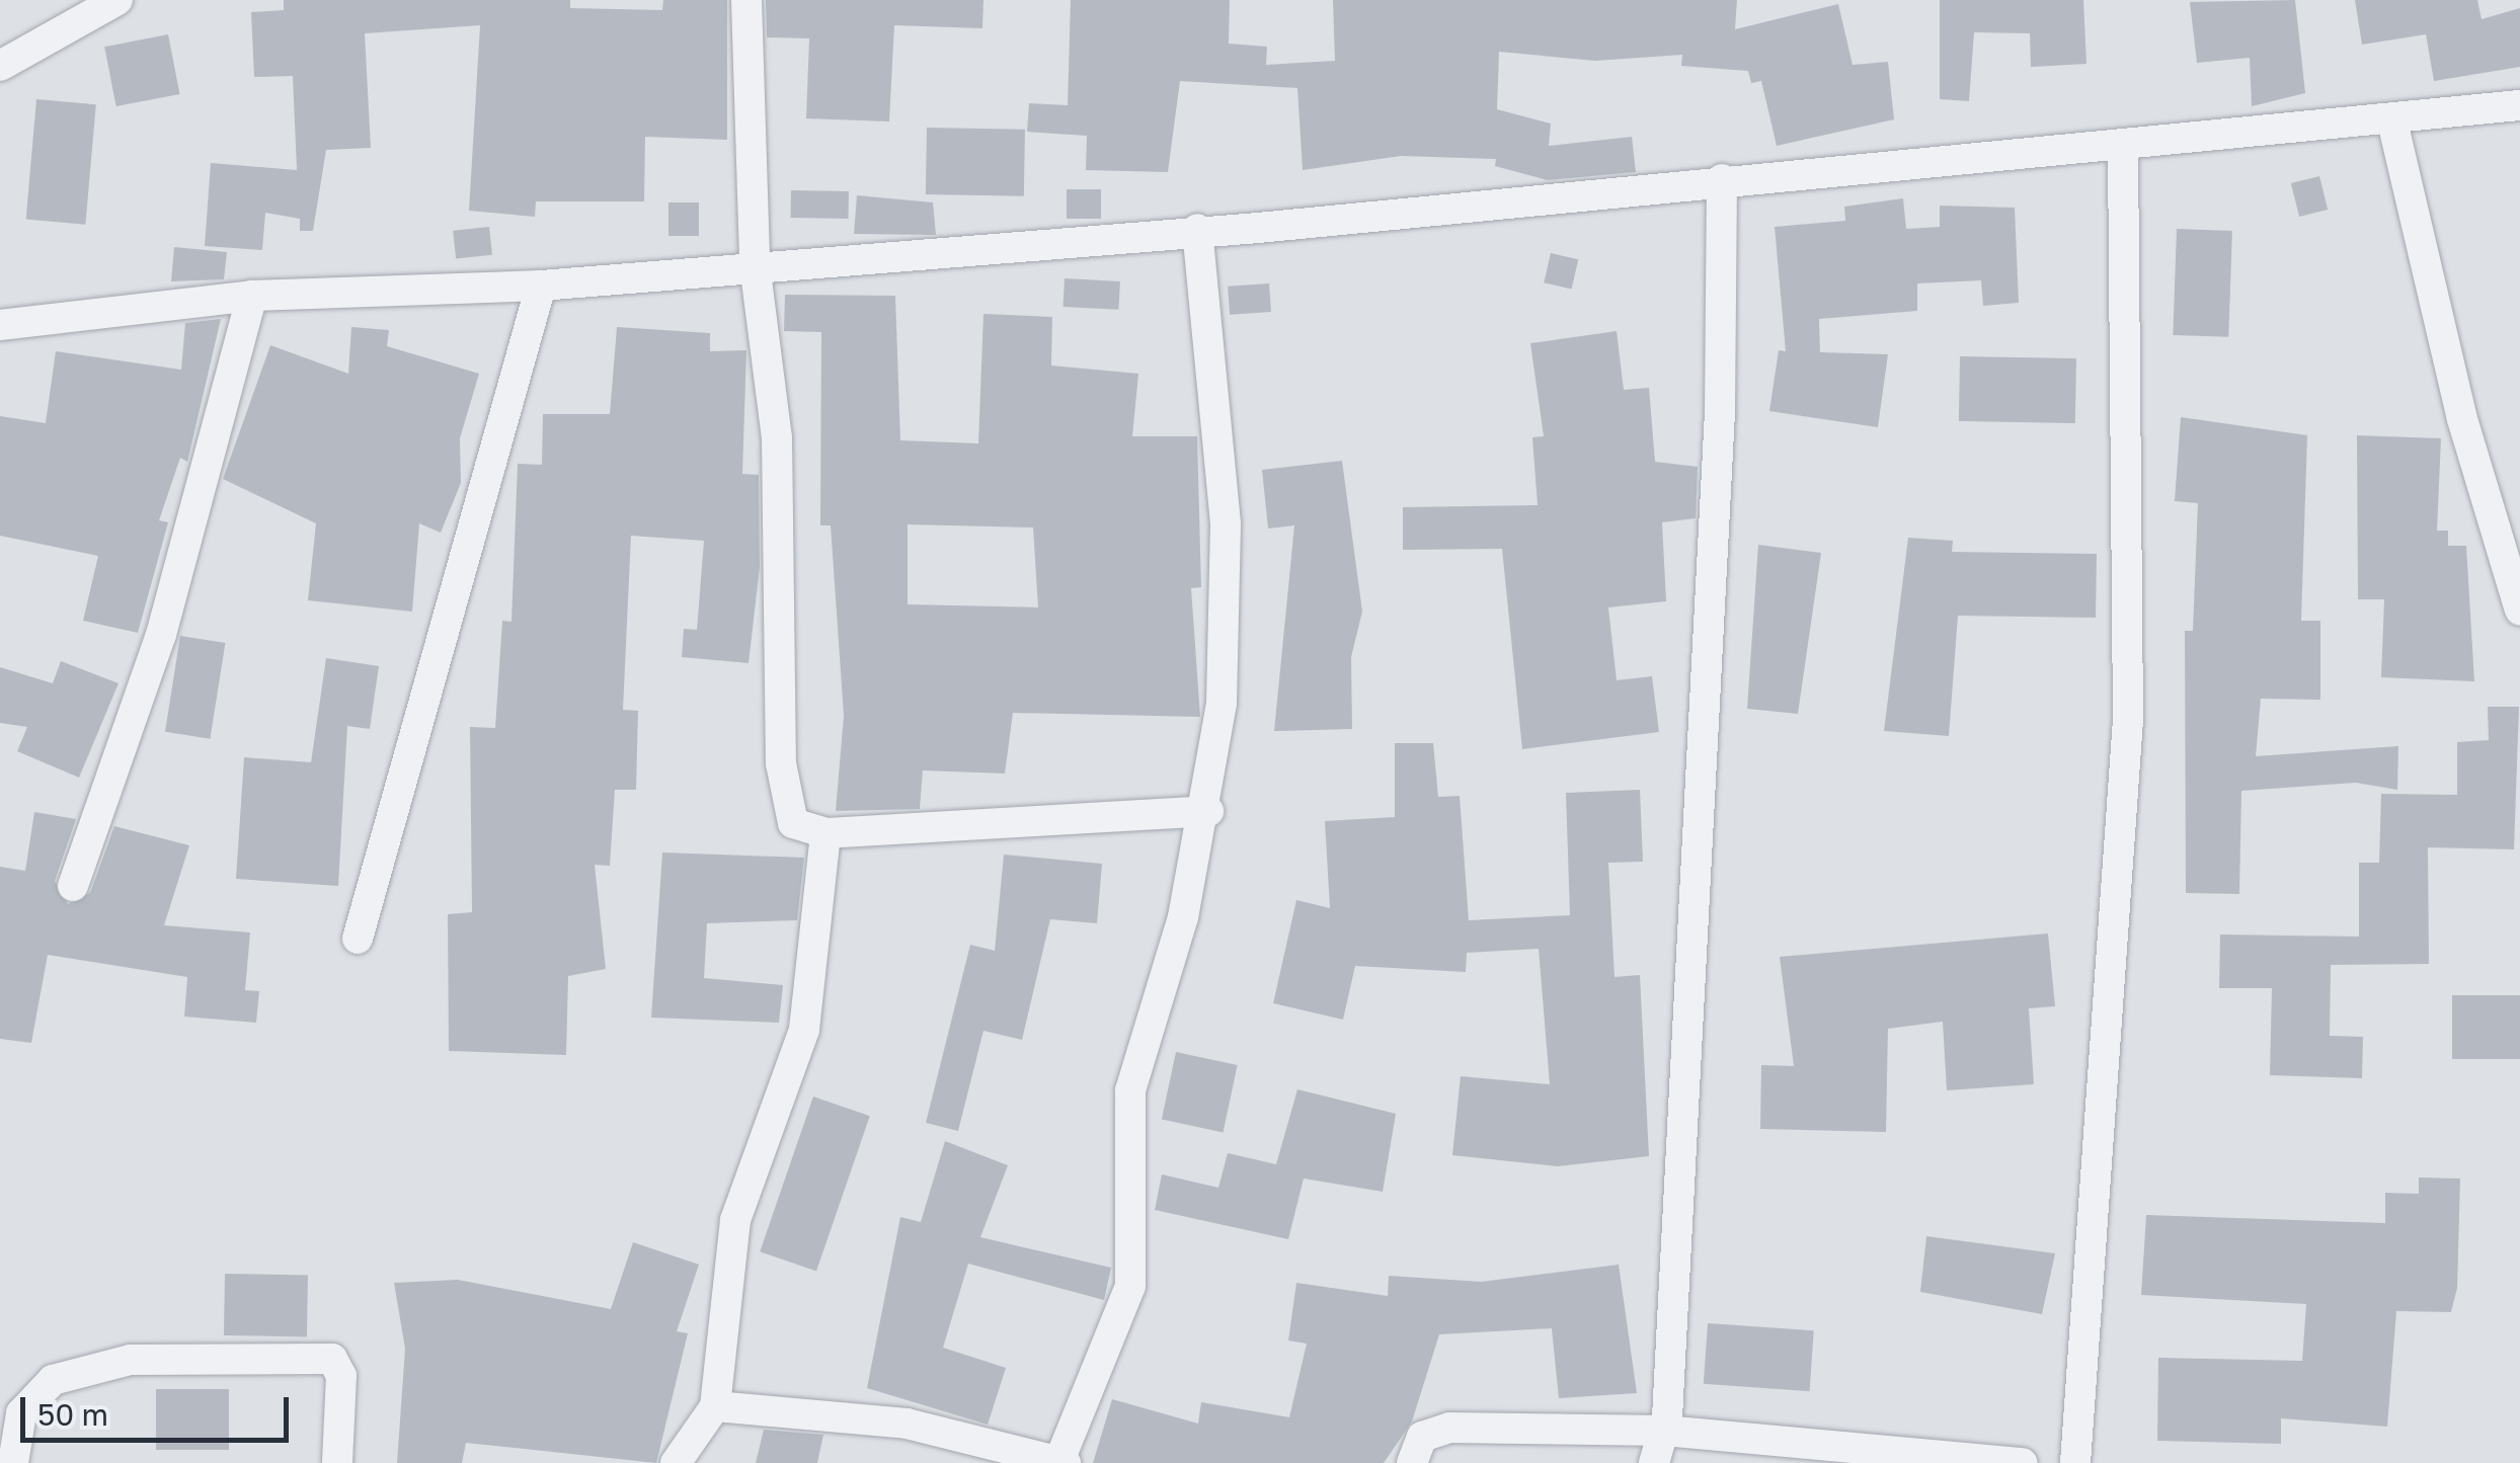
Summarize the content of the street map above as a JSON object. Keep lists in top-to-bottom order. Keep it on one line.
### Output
{"scale_bar":"50 m"}
